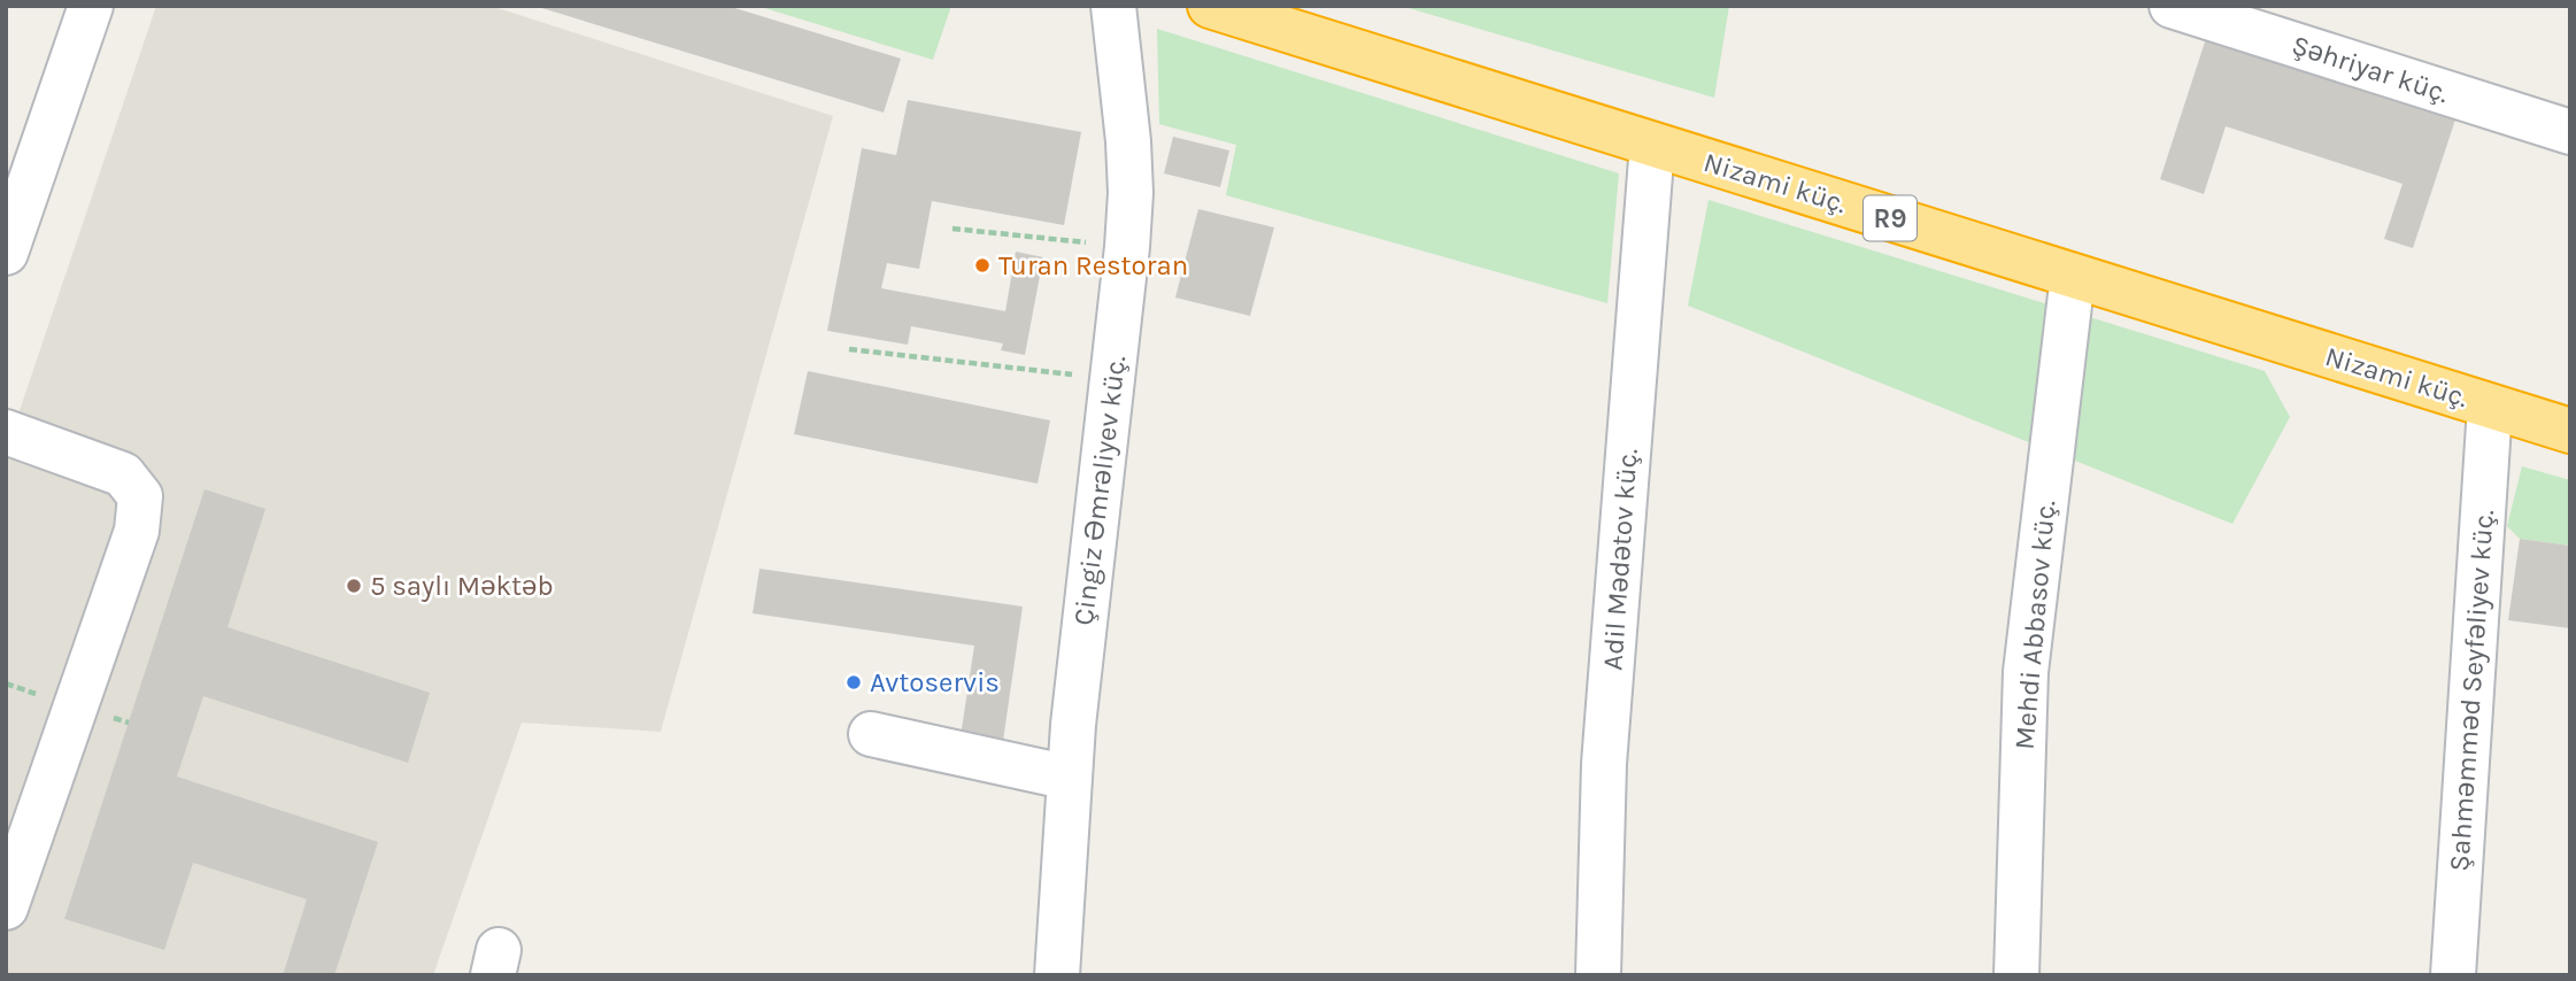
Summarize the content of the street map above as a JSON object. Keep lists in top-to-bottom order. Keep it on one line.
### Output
{"streets":{"highway":["Nizami küç.","R9"],"street":["Şəhriyar küç.","Çingiz Əmrəliyev küç.","Adil Mədətov küç.","Mehdi Abbasov küç.","Şahməmməd Seyfəliyev küç."]},"crossings":[["Nizami küç.","Adil Mədətov küç."],["Nizami küç.","Mehdi Abbasov küç."],["Nizami küç.","Şahməmməd Seyfəliyev küç."]],"places":["Turan Restoran","5 saylı Məktəb","Avtoservis"]}
